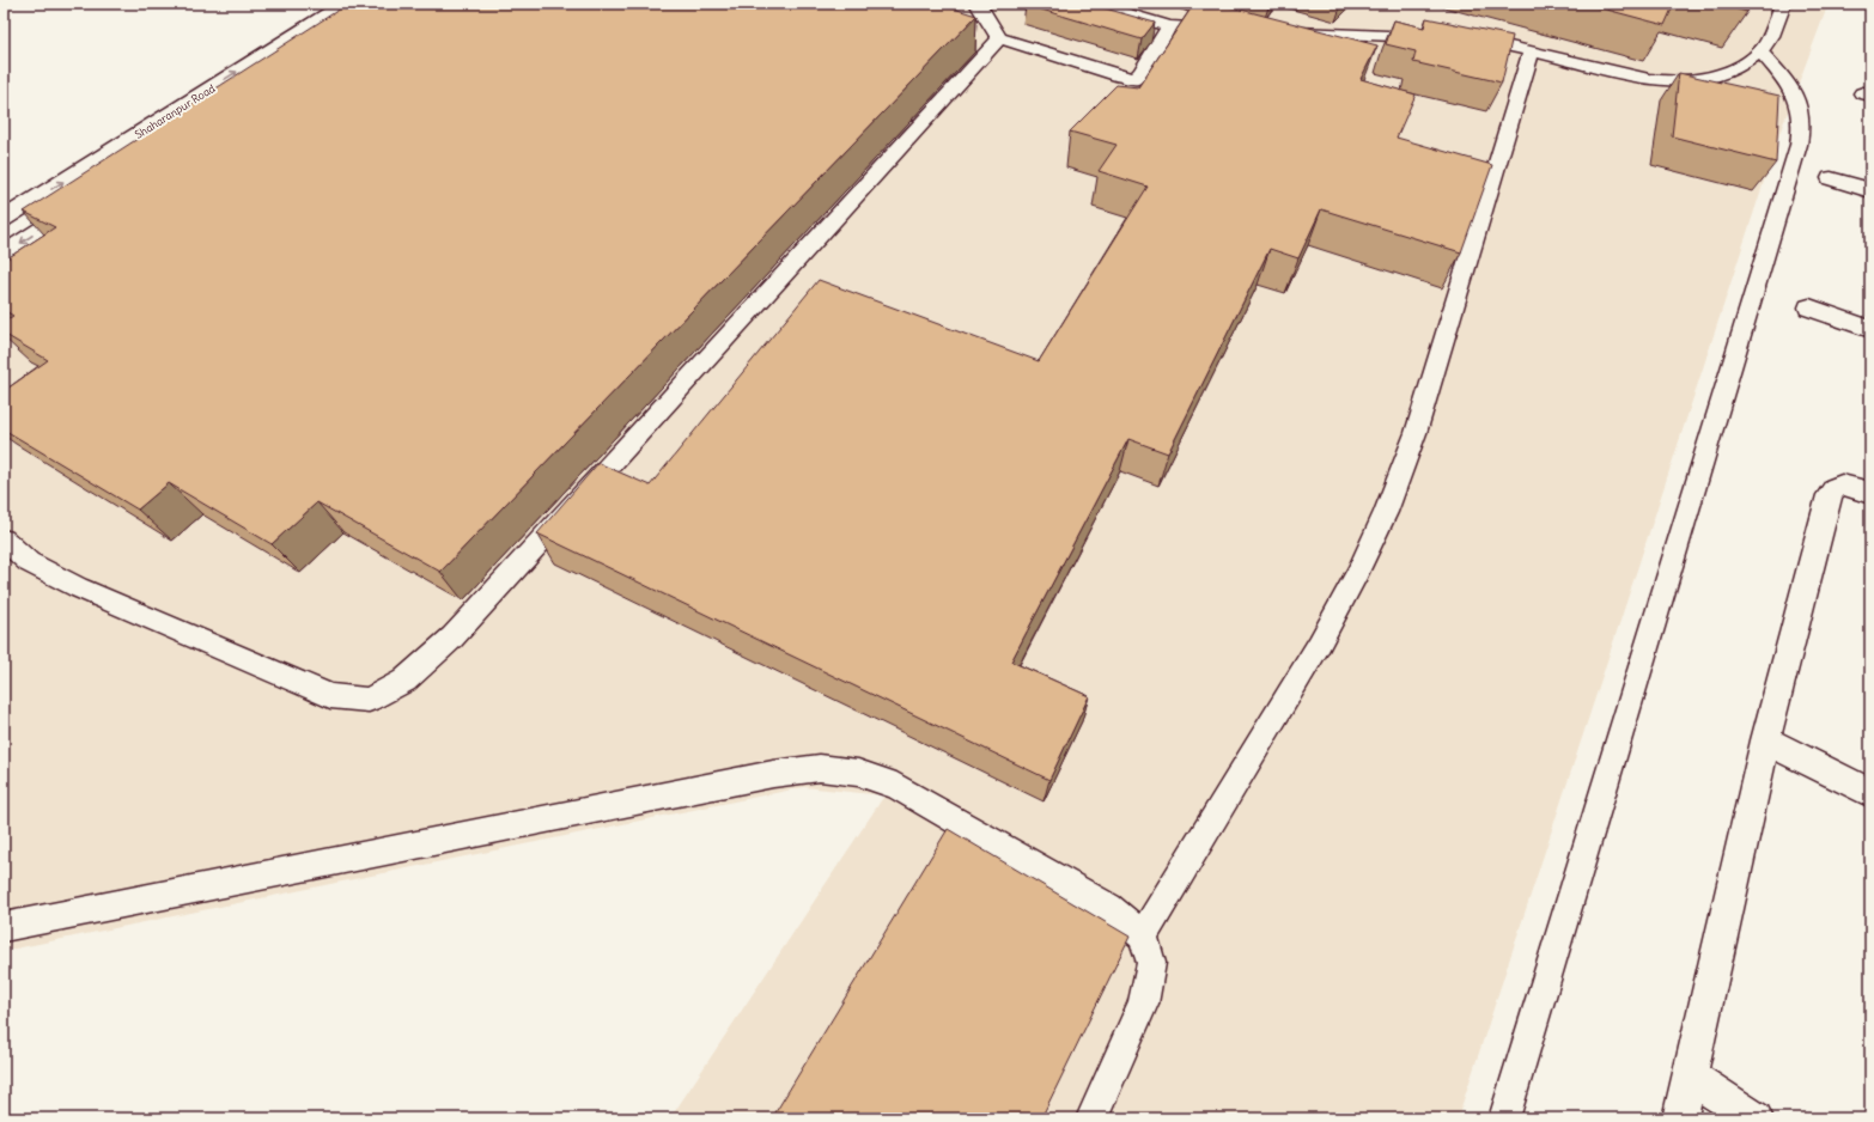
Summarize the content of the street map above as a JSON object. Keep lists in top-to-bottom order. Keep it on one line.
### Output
{"streets":{"street":["Shaharanpur Road"]},"one_way":["Shaharanpur Road"]}
